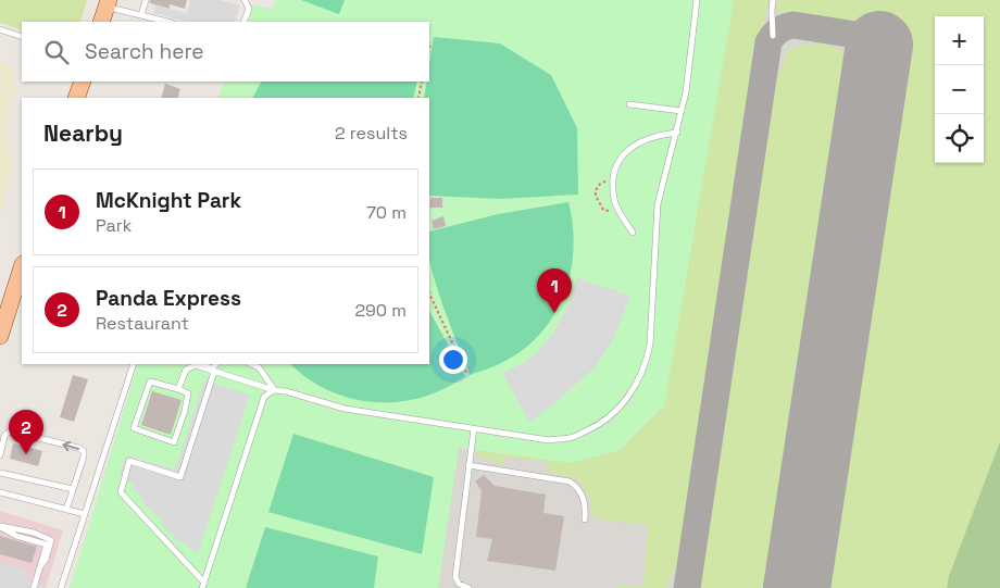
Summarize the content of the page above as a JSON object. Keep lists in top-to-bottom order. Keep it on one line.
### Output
{"page":{"map_buttons":["+","−"],"search":"Search here","heading":["Nearby","2 results"],"list":[{"mark":"1","name":"McKnight Park","note":"Park","value":"70 m"},{"mark":"2","name":"Panda Express","note":"Restaurant","value":"290 m"}],"pins":["1","2"]}}
